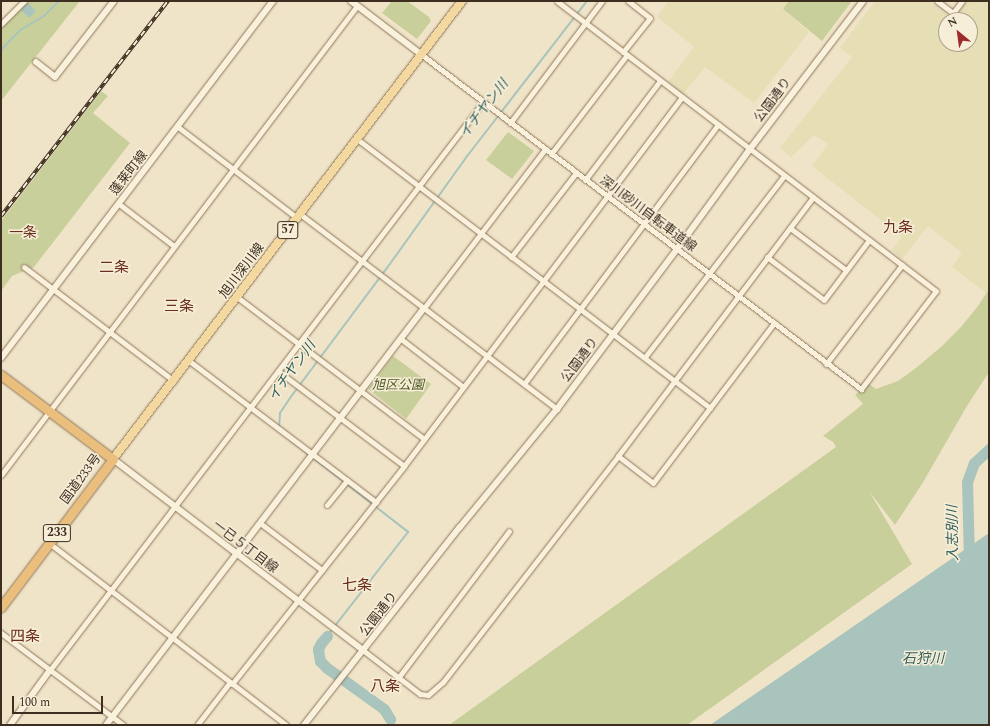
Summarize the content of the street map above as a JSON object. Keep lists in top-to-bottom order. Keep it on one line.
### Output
{"streets":{"highway":["国道233号","233"],"main road":["57","旭川深川線"],"street":["公園通り","蓬莱町線","深川砂川自転車道線","一已５丁目線"]},"crossings":[["公園通り","深川砂川自転車道線"],["公園通り","一已５丁目線"],["深川砂川自転車道線","旭川深川線"],["旭川深川線","国道233号"],["旭川深川線","一已５丁目線"],["国道233号","一已５丁目線"]],"districts":["九条","一条","二条","三条","七条","四条","八条"],"water":["イチヤン川","入志別川","石狩川"],"parks":["旭区公園"],"scale_bar":"100 m","north":"top left"}
